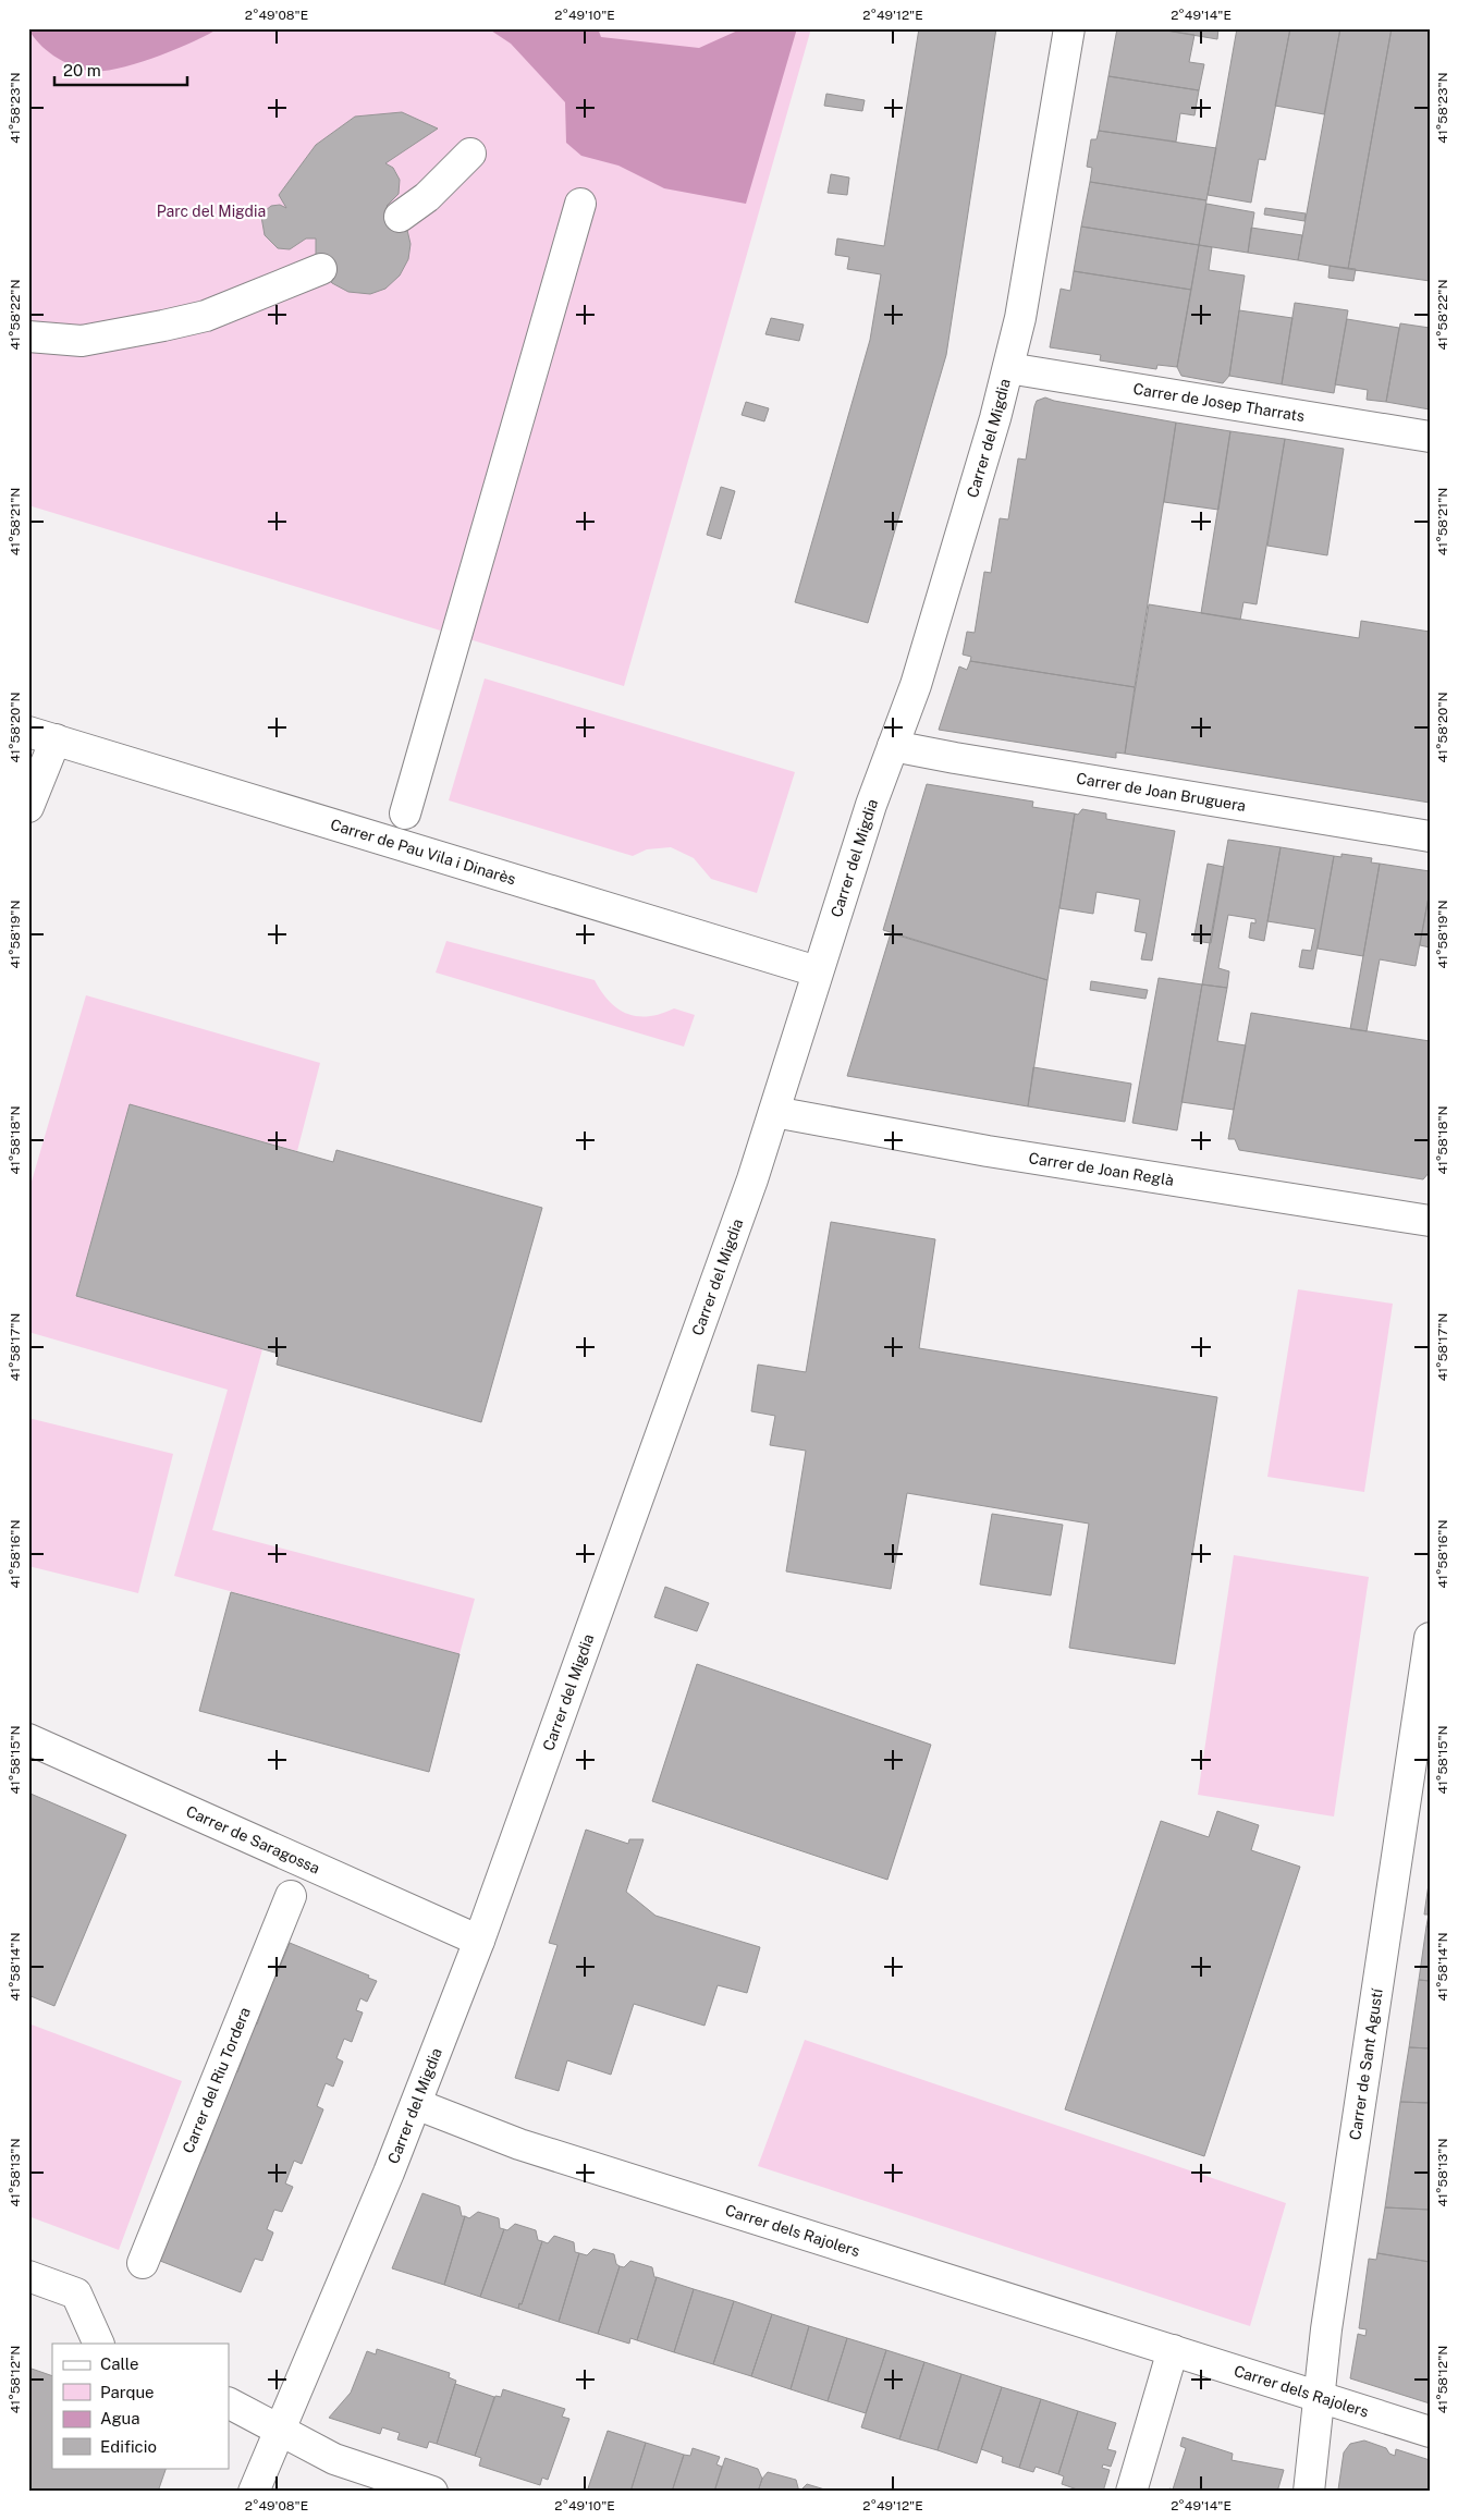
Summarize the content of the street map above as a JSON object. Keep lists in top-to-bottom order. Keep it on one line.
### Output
{"streets":{"street":["Carrer de Josep Tharrats","Carrer del Migdia","Carrer de Joan Bruguera","Carrer de Pau Vila i Dinarès","Carrer de Joan Reglà","Carrer de Saragossa","Carrer de Sant Agustí","Carrer del Riu Tordera","Carrer dels Rajolers"]},"crossings":[["Carrer de Josep Tharrats","Carrer del Migdia"],["Carrer del Migdia","Carrer de Joan Bruguera"],["Carrer del Migdia","Carrer de Pau Vila i Dinarès"],["Carrer del Migdia","Carrer de Joan Reglà"],["Carrer del Migdia","Carrer de Saragossa"],["Carrer del Migdia","Carrer dels Rajolers"],["Carrer de Sant Agustí","Carrer dels Rajolers"]],"parks":["Parc del Migdia"],"legend":["Calle","Parque","Agua","Edificio"],"scale_bar":"20 m","coordinates":["2°49'08\"E","2°49'10\"E","2°49'12\"E","2°49'14\"E","41°58'23\"N","41°58'22\"N","41°58'21\"N","41°58'20\"N","41°58'19\"N","41°58'18\"N","41°58'17\"N","41°58'16\"N","41°58'15\"N","41°58'14\"N","41°58'13\"N","41°58'12\"N"]}
